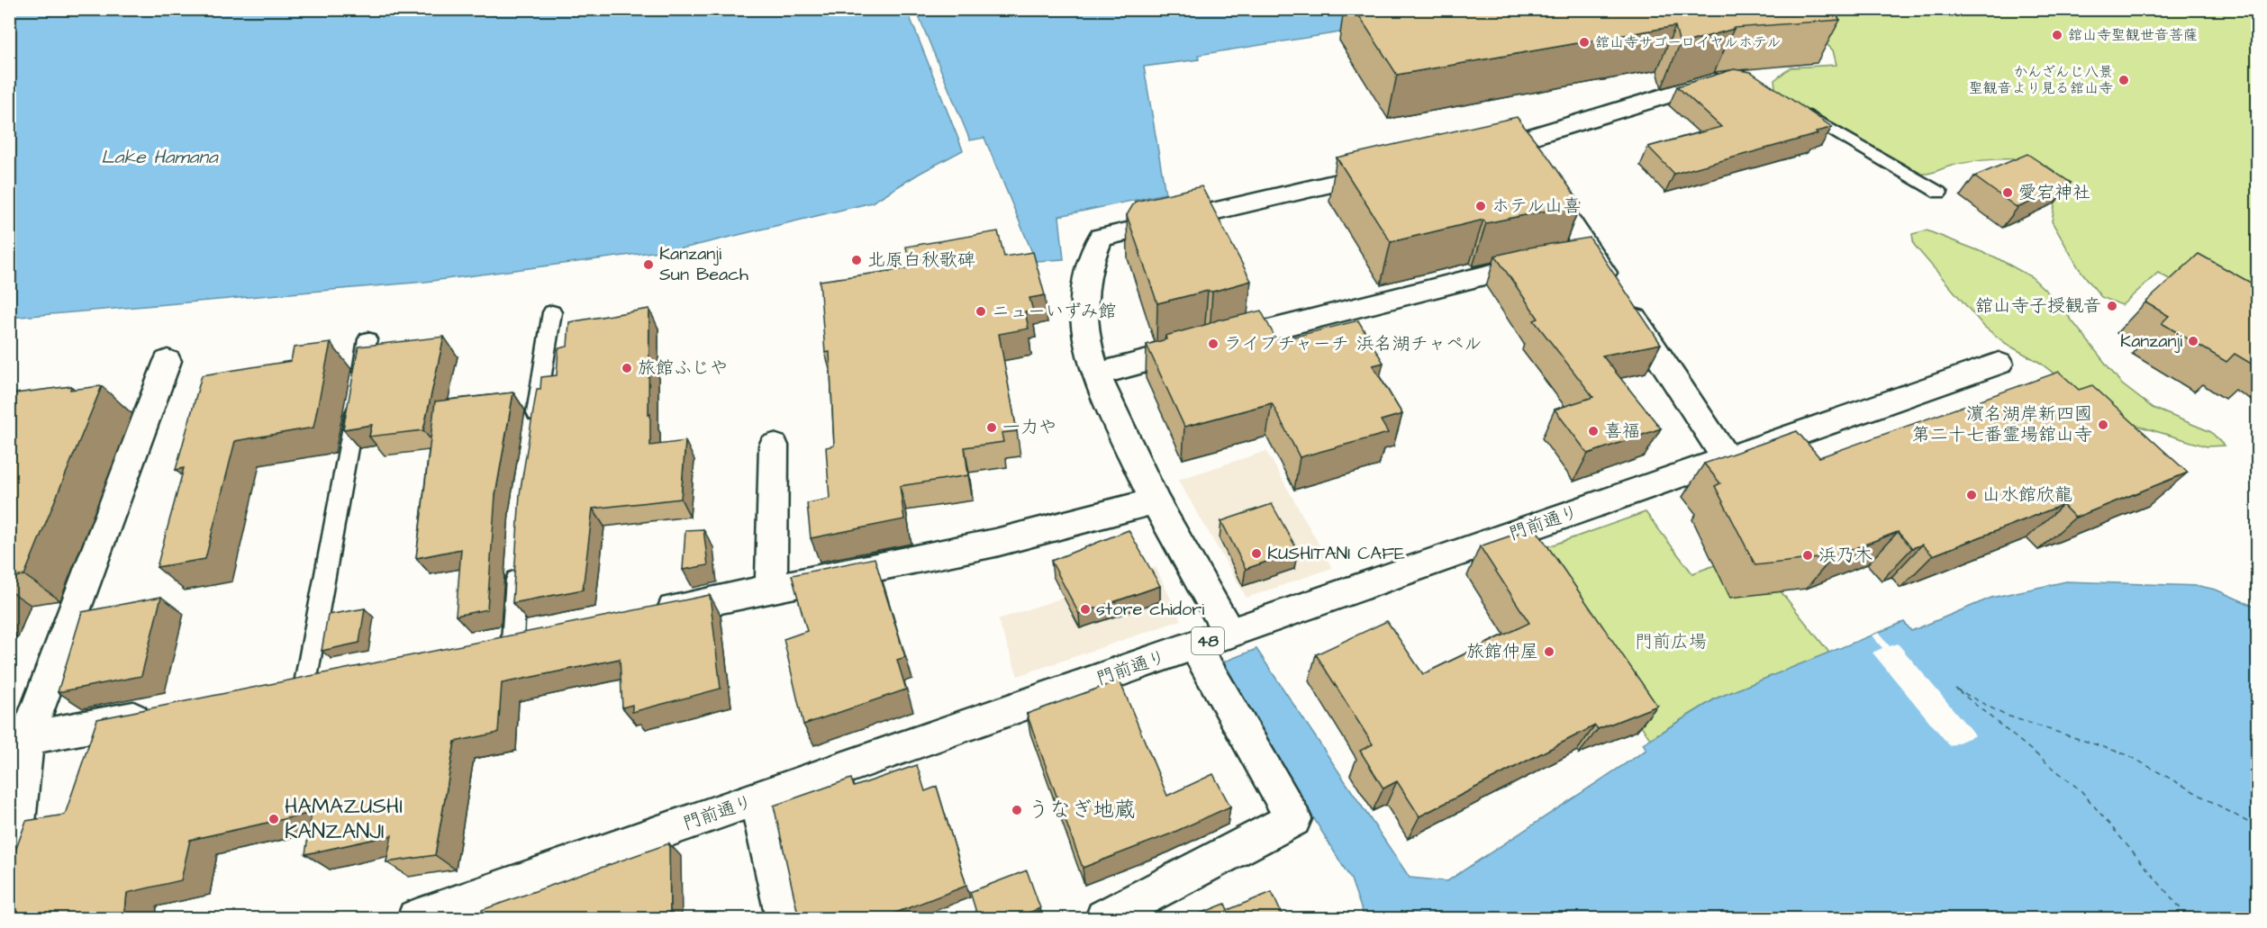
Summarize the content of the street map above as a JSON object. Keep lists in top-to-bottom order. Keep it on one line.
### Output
{"streets":{"street":["門前通り","48"]},"water":["Lake Hamana"],"parks":["門前広場"],"places":["舘山寺聖観世音菩薩","舘山寺サゴーロイヤルホテル","かんざんじ八景 聖観音より見る舘山寺","愛宕神社","ホテル山喜","北原白秋歌碑","Kanzanji Sun Beach","舘山寺子授観音","ニューいずみ館","Kanzanji","ライブチャーチ 浜名湖チャペル","旅館ふじや","濵名湖岸新四國 第二十七番霊場舘山寺","一力や","喜福","山水館欣龍","KUSHITANI CAFE","浜乃木","store chidori","旅館仲屋","うなぎ地蔵","HAMAZUSHI KANZANJI"]}
